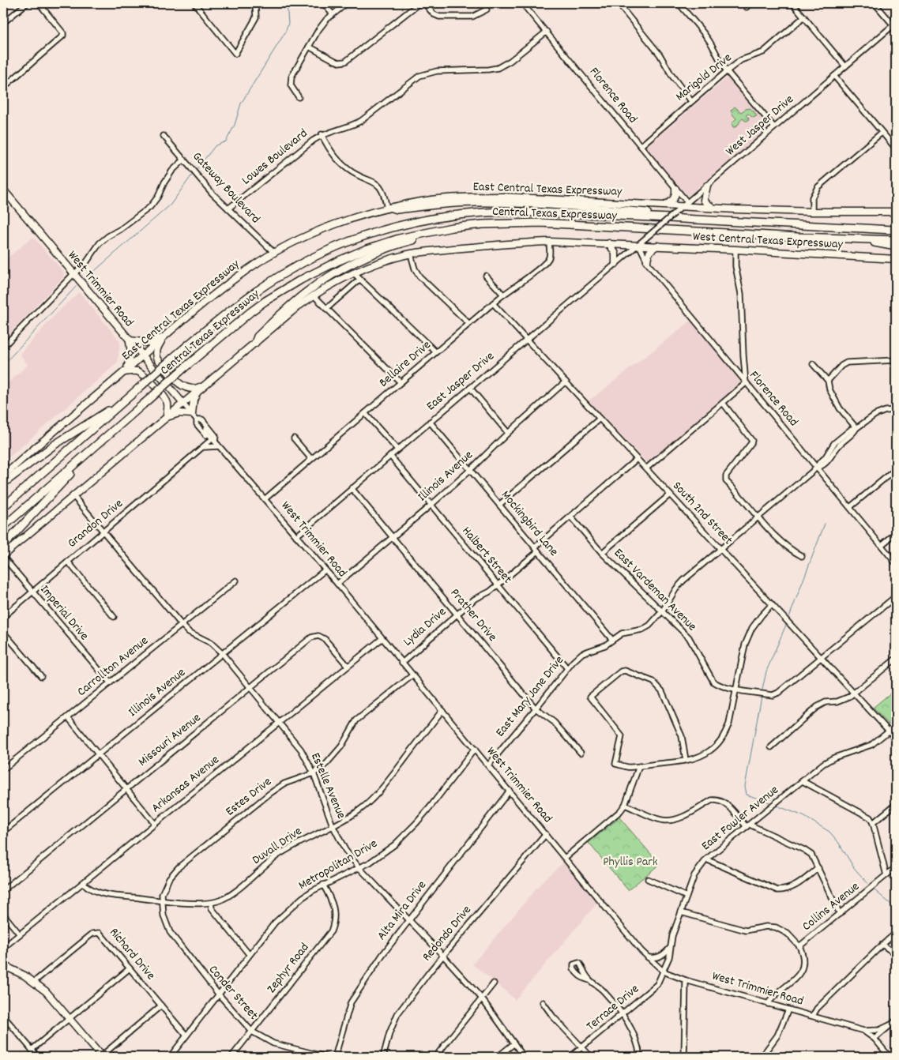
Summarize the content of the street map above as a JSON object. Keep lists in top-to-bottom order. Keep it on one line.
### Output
{"streets":{"highway":["Central Texas Expressway"],"main road":["East Central Texas Expressway","West Central Texas Expressway","West Trimmier Road"],"street":["Marigold Drive","Florence Road","West Jasper Drive","Lowes Boulevard","Gateway Boulevard","Bellaire Drive","East Jasper Drive","Illinois Avenue","South 2nd Street","Grandon Drive","Mockingbird Lane","Halbert Street","East Vardeman Avenue","Imperial Drive","Prather Drive","Lydia Drive","Carrollton Avenue","East Mary Jane Drive","Missouri Avenue","Arkansas Avenue","Estelle Avenue","Estes Drive","East Fowler Avenue","Duvall Drive","Metropolitan Drive","Collins Avenue","Alta Mira Drive","Redondo Drive","Richard Drive","Zephyr Road","Conder Street","Terrace Drive"]},"crossings":[["Marigold Drive","Florence Road"],["Florence Road","West Jasper Drive"],["Florence Road","Lowes Boulevard"],["Florence Road","East Central Texas Expressway"],["Florence Road","West Central Texas Expressway"],["Florence Road","East Jasper Drive"],["Florence Road","East Mary Jane Drive"],["West Jasper Drive","East Central Texas Expressway"],["West Jasper Drive","West Central Texas Expressway"],["West Jasper Drive","East Jasper Drive"],["Lowes Boulevard","Gateway Boulevard"],["Gateway Boulevard","East Central Texas Expressway"],["East Central Texas Expressway","West Trimmier Road"],["West Central Texas Expressway","East Jasper Drive"],["West Trimmier Road","Bellaire Drive"],["West Trimmier Road","East Jasper Drive"],["West Trimmier Road","Illinois Avenue"],["West Trimmier Road","Grandon Drive"],["West Trimmier Road","Lydia Drive"],["West Trimmier Road","East Mary Jane Drive"],["West Trimmier Road","Arkansas Avenue"],["West Trimmier Road","Estes Drive"],["West Trimmier Road","East Fowler Avenue"],["West Trimmier Road","Duvall Drive"],["West Trimmier Road","Metropolitan Drive"],["West Trimmier Road","Collins Avenue"],["West Trimmier Road","Alta Mira Drive"],["West Trimmier Road","Redondo Drive"],["West Trimmier Road","Terrace Drive"],["Bellaire Drive","South 2nd Street"],["East Jasper Drive","South 2nd Street"],["East Jasper Drive","Mockingbird Lane"],["East Jasper Drive","Halbert Street"],["East Jasper Drive","Prather Drive"],["Illinois Avenue","South 2nd Street"],["Illinois Avenue","Mockingbird Lane"],["Illinois Avenue","Halbert Street"],["Illinois Avenue","Prather Drive"],["Illinois Avenue","Estelle Avenue"],["South 2nd Street","East Vardeman Avenue"],["South 2nd Street","Lydia Drive"],["South 2nd Street","East Mary Jane Drive"],["South 2nd Street","East Fowler Avenue"],["Grandon Drive","Imperial Drive"],["Grandon Drive","Estelle Avenue"],["Mockingbird Lane","Lydia Drive"],["Mockingbird Lane","East Mary Jane Drive"],["Halbert Street","Lydia Drive"],["Halbert Street","East Mary Jane Drive"],["East Vardeman Avenue","Lydia Drive"],["East Vardeman Avenue","East Mary Jane Drive"],["Imperial Drive","Carrollton Avenue"],["Prather Drive","Lydia Drive"],["Prather Drive","East Mary Jane Drive"],["Carrollton Avenue","Estelle Avenue"],["Missouri Avenue","Arkansas Avenue"],["Missouri Avenue","Estelle Avenue"],["Arkansas Avenue","Estelle Avenue"],["Arkansas Avenue","Duvall Drive"],["Estelle Avenue","Estes Drive"],["Estelle Avenue","Duvall Drive"],["Estelle Avenue","Metropolitan Drive"],["Estelle Avenue","Alta Mira Drive"],["Estelle Avenue","Redondo Drive"],["Estes Drive","Duvall Drive"],["Estes Drive","Conder Street"],["East Fowler Avenue","Terrace Drive"],["Duvall Drive","Conder Street"],["Metropolitan Drive","Richard Drive"],["Metropolitan Drive","Zephyr Road"],["Metropolitan Drive","Conder Street"],["Zephyr Road","Conder Street"]],"parks":["Phyllis Park"]}
